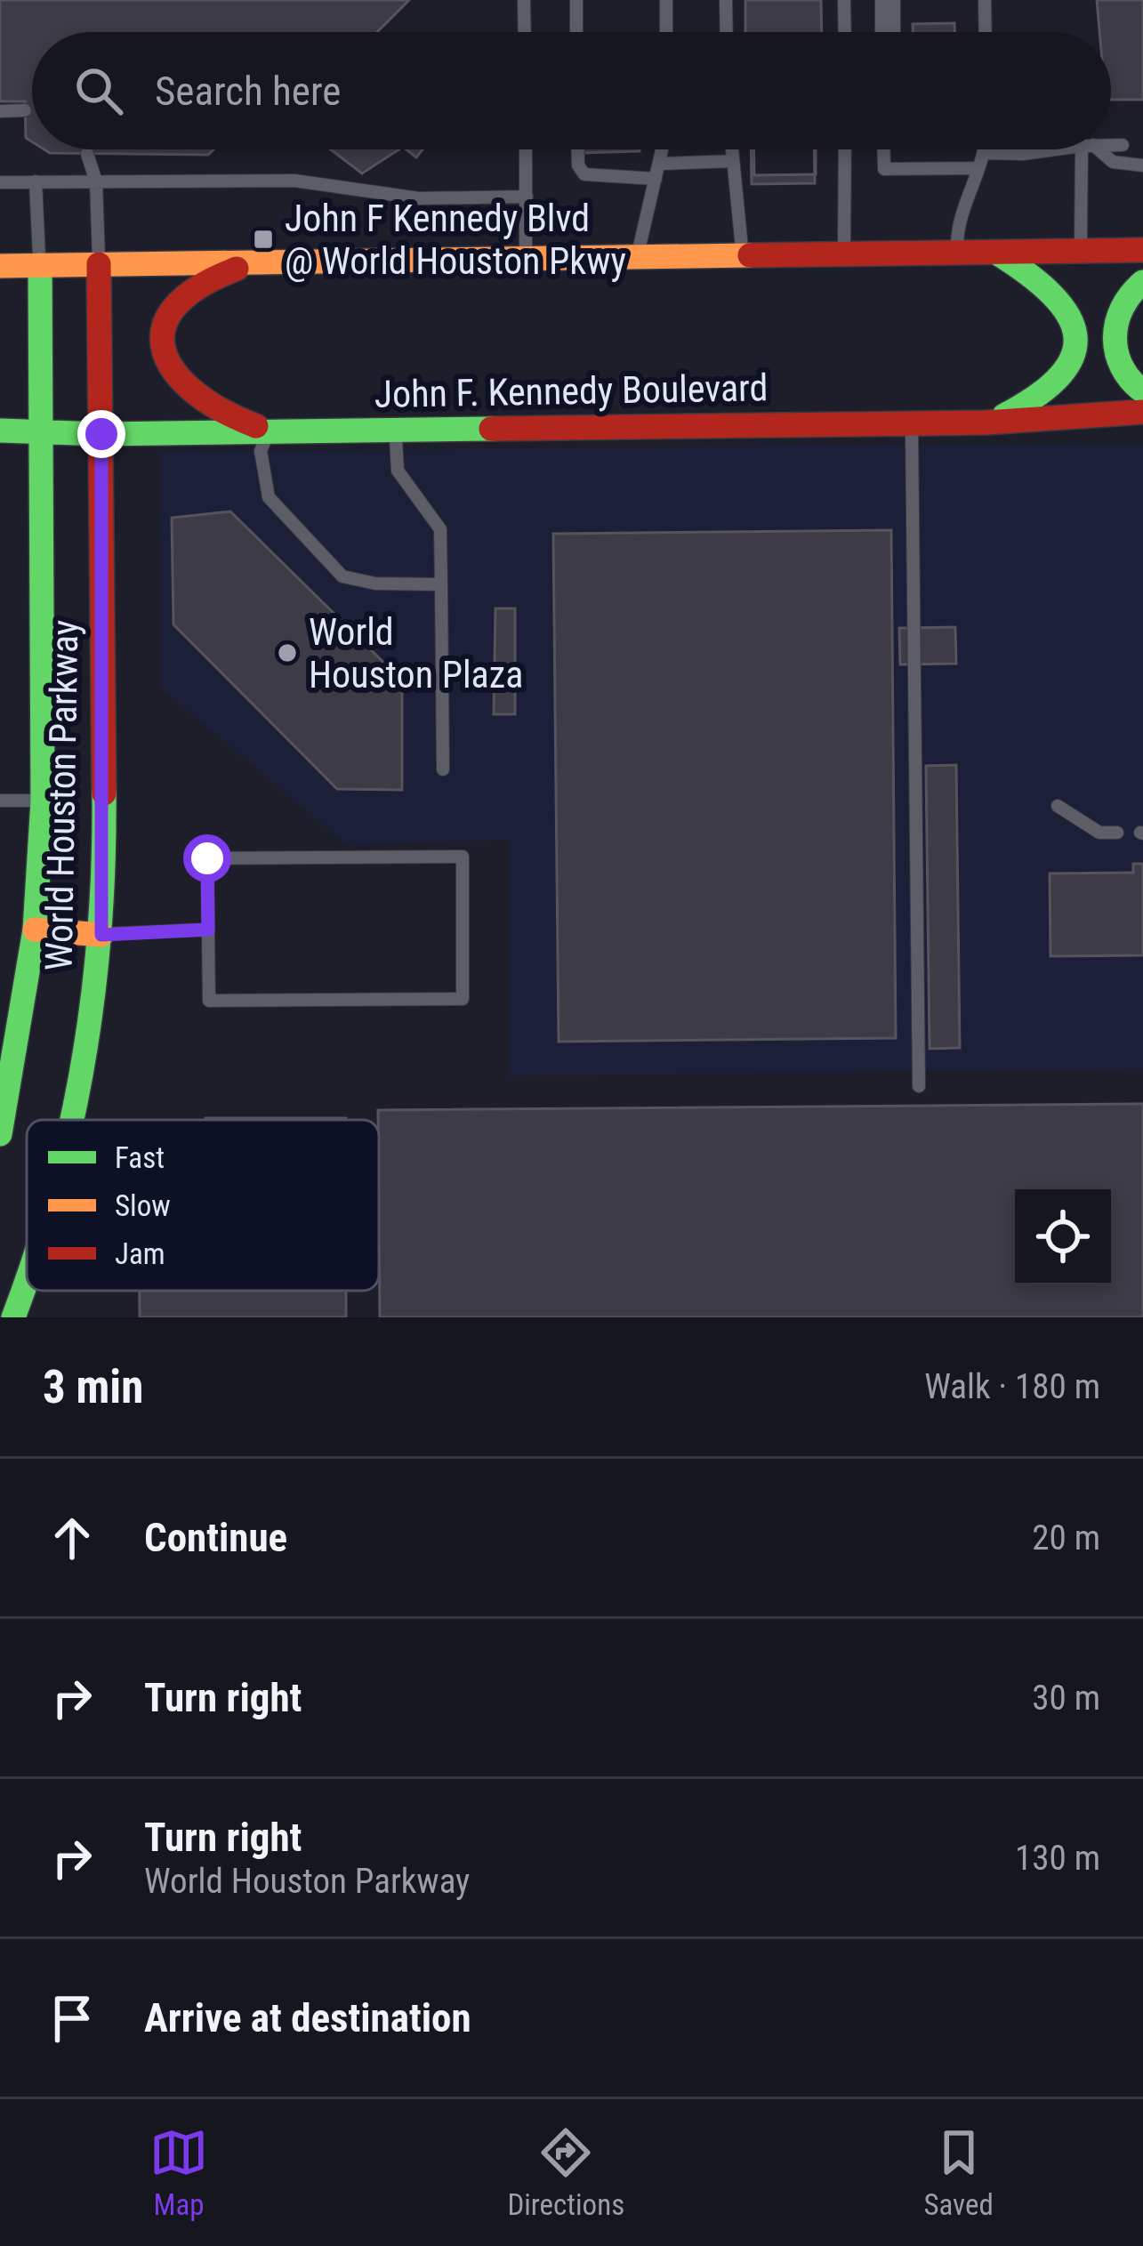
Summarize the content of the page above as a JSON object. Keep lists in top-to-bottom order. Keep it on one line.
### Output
{"streets":{"main road":["John F. Kennedy Boulevard","World Houston Parkway"]},"crossings":[["John F. Kennedy Boulevard","World Houston Parkway"]],"places":{"transit":["John F Kennedy Blvd @ World Houston Pkwy"],"other":["World Houston Plaza"]},"legend":["Fast","Slow","Jam"],"page":{"search":"Search here","heading":["3 min","Walk · 180 m"],"list":[["Continue","20 m"],["Turn right","30 m"],["Turn right","World Houston Parkway","130 m"],"Arrive at destination"],"nav":["Map","Directions","Saved"]}}
